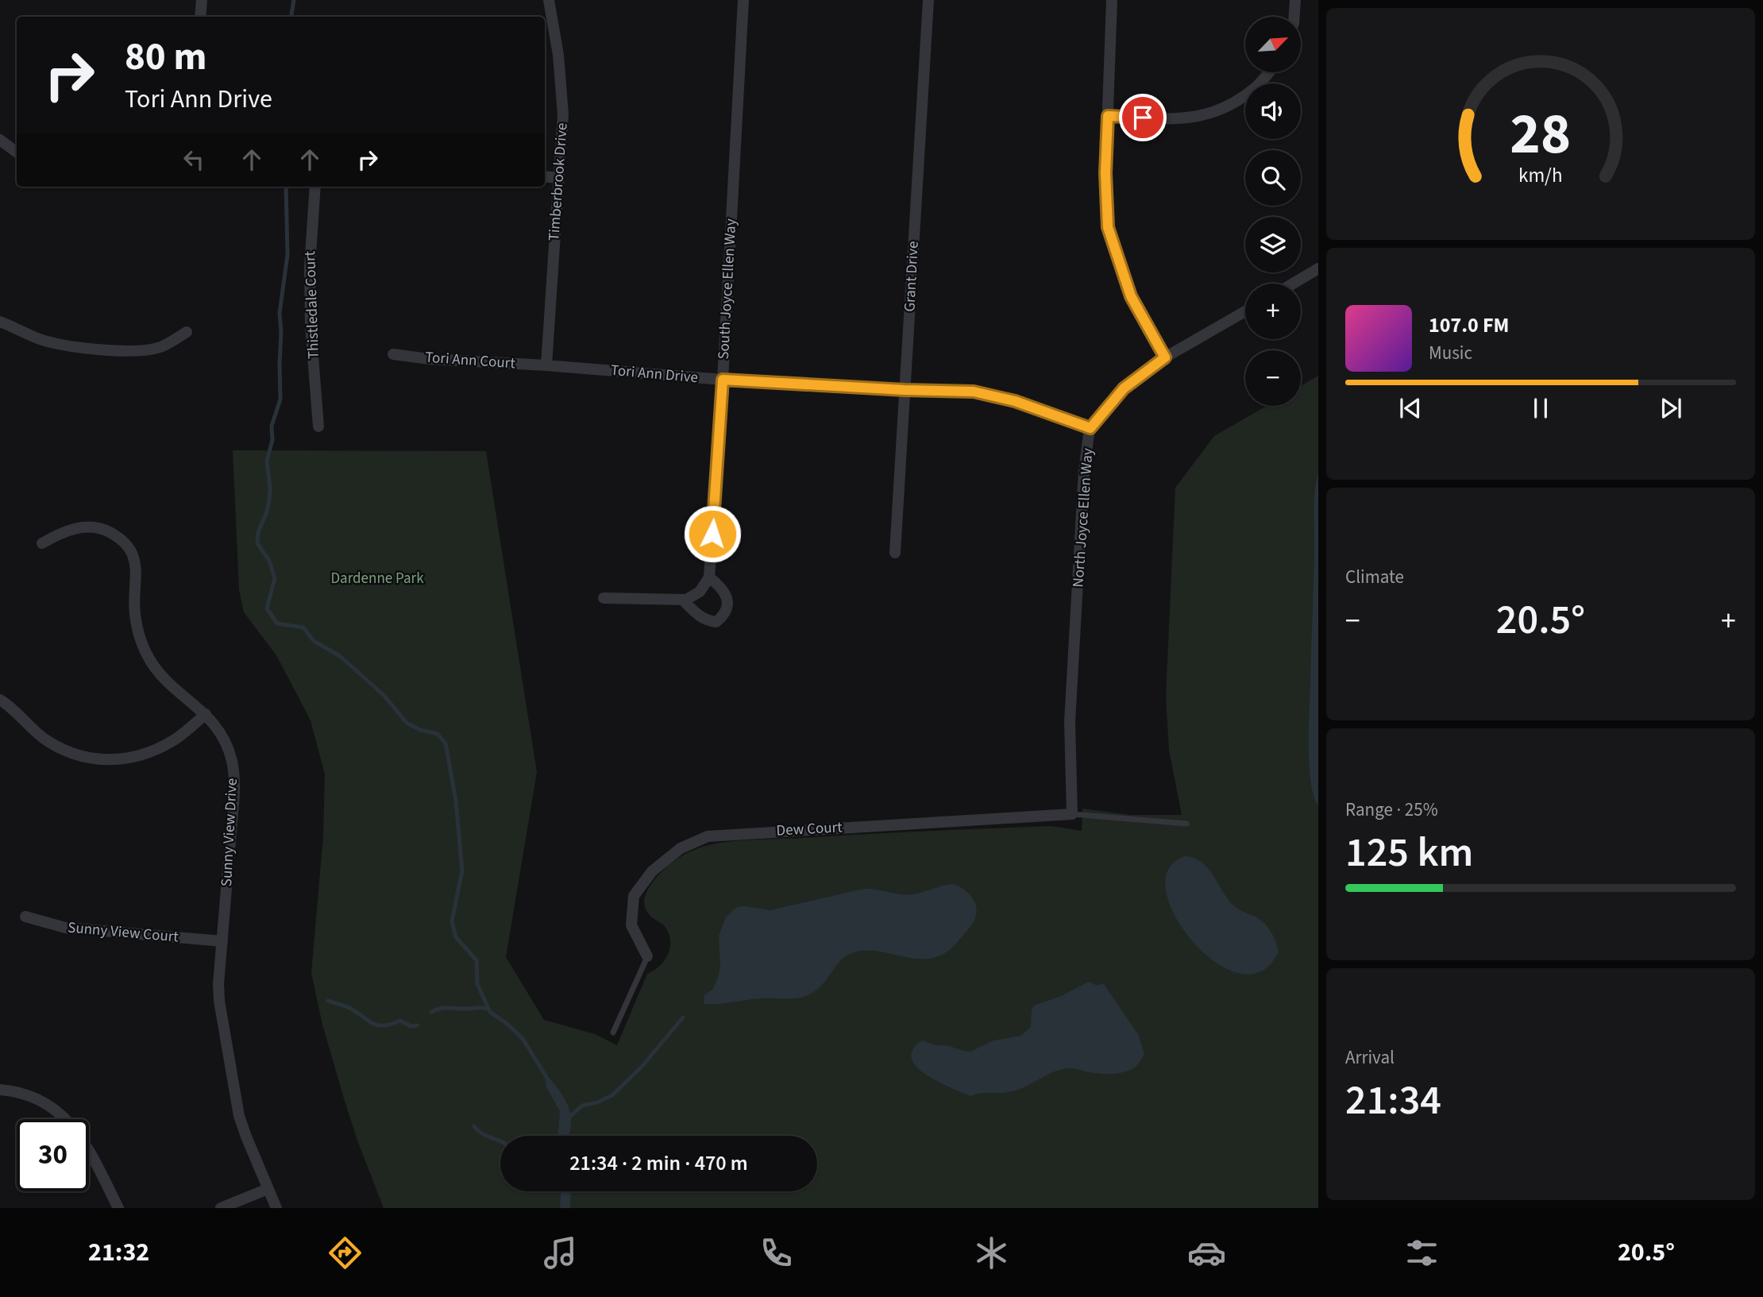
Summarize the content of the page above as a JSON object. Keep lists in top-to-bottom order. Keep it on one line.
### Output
{"streets":{"street":["Timberbrook Drive","Grant Drive","South Joyce Ellen Way","Thistledale Court","Tori Ann Court","Tori Ann Drive","North Joyce Ellen Way","Dew Court","Sunny View Drive","Sunny View Court"]},"crossings":[["Timberbrook Drive","Tori Ann Court"],["Timberbrook Drive","Tori Ann Drive"],["Grant Drive","Tori Ann Drive"],["South Joyce Ellen Way","Tori Ann Drive"],["Tori Ann Court","Tori Ann Drive"],["Tori Ann Drive","North Joyce Ellen Way"],["North Joyce Ellen Way","Dew Court"],["Sunny View Drive","Sunny View Court"]],"parks":["Dardenne Park"],"north":"top right","page":{"map_buttons":["+","−"],"turn":["80 m","Tori Ann Drive"],"song":["107.0 FM","Music"],"tile":["Climate",["Range · 25%","125 km"],["Arrival","21:34"]],"heat":["−","20.5°","+"],"limit":"30","trip":"21:34 · 2 min · 470 m","tabs":["21:32","20.5°"],"gauge":["28","km/h"]}}
